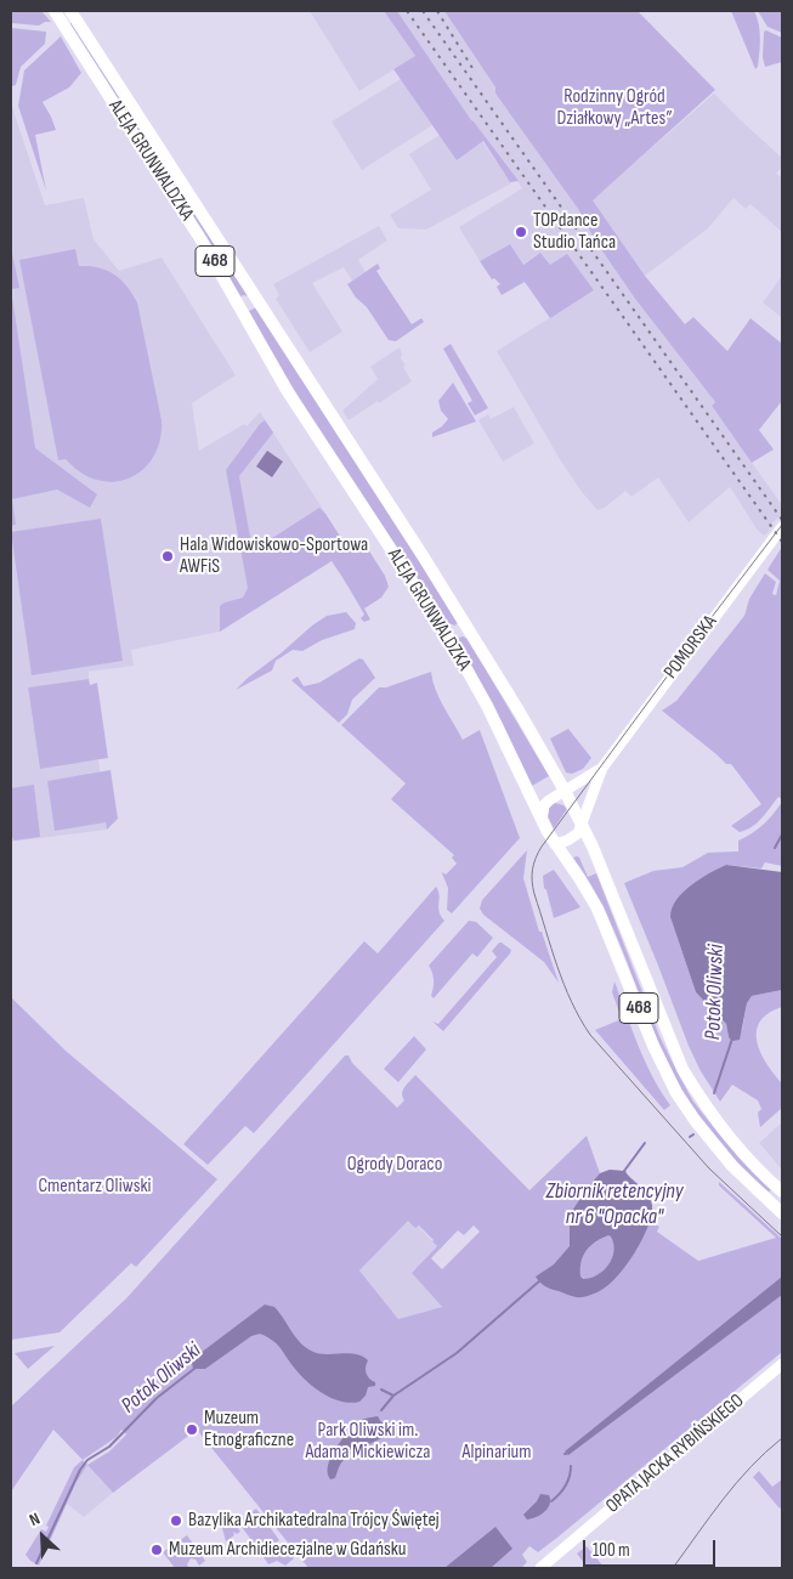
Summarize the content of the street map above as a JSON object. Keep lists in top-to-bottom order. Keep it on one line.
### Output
{"streets":{"main road":["ALEJA GRUNWALDZKA","468","POMORSKA","OPATA JACKA RYBIŃSKIEGO"]},"crossings":[["ALEJA GRUNWALDZKA","POMORSKA"]],"water":["Potok Oliwski","Zbiornik retencyjny nr 6 \"Opacka\""],"parks":["Rodzinny Ogród Działkowy „Artes”","Ogrody Doraco","Cmentarz Oliwski","Park Oliwski im. Adama Mickiewicza","Alpinarium"],"places":["TOPdance Studio Tańca","Hala Widowiskowo-Sportowa AWFiS","Muzeum Etnograficzne","Bazylika Archikatedralna Trójcy Świętej","Muzeum Archidiecezjalne w Gdańsku"],"scale_bar":"100 m","north":"top left"}
